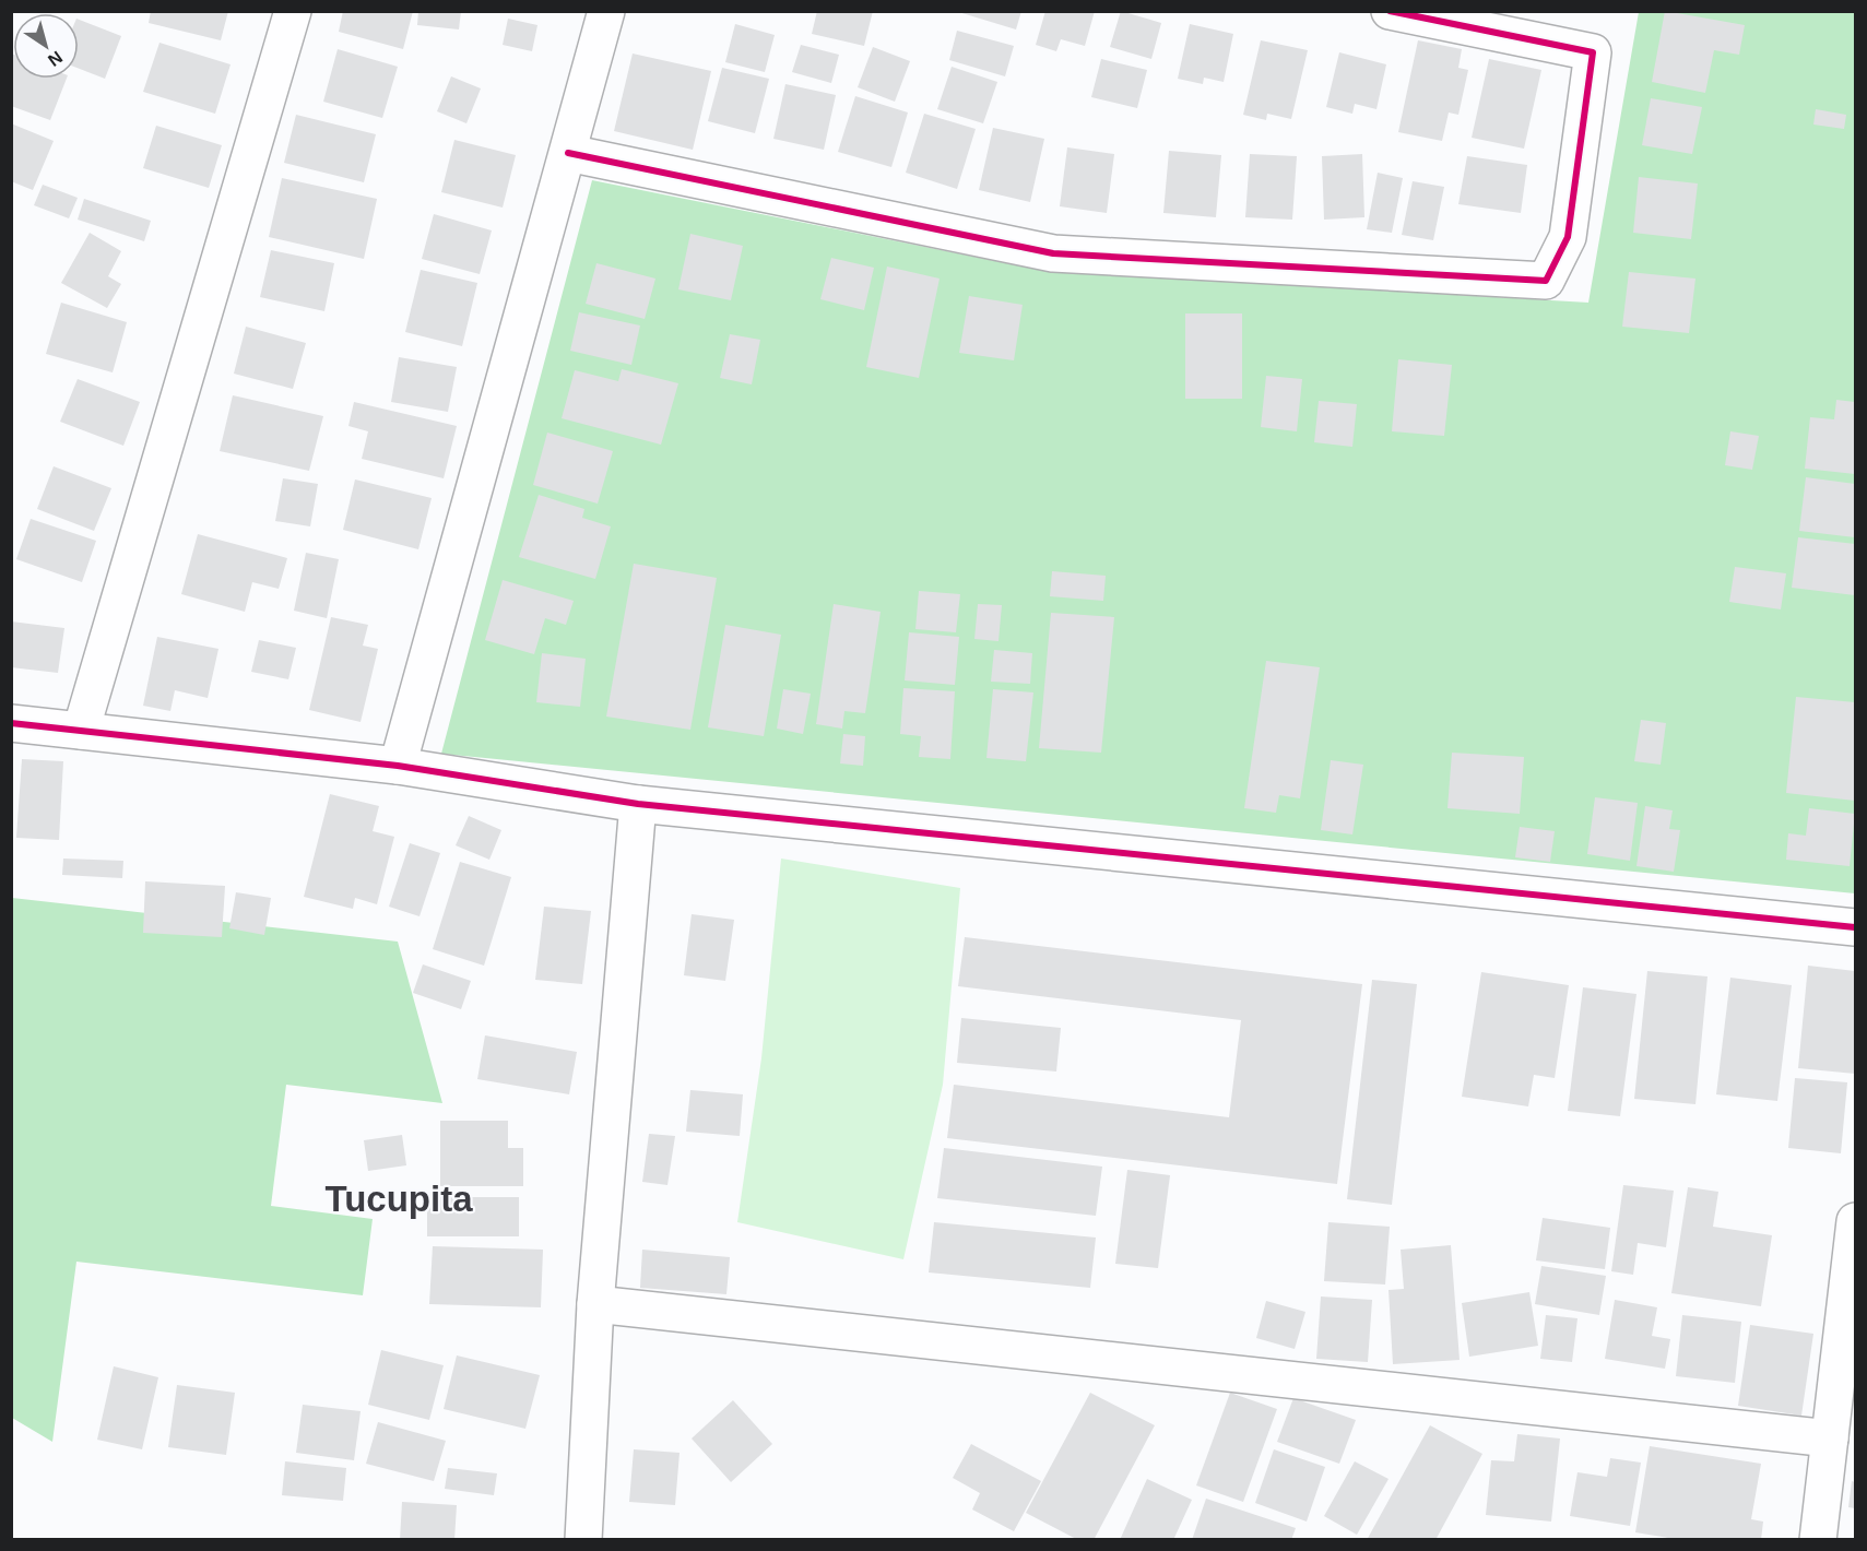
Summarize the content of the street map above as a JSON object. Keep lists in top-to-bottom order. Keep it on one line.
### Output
{"districts":["Tucupita"],"north":"bottom right"}
